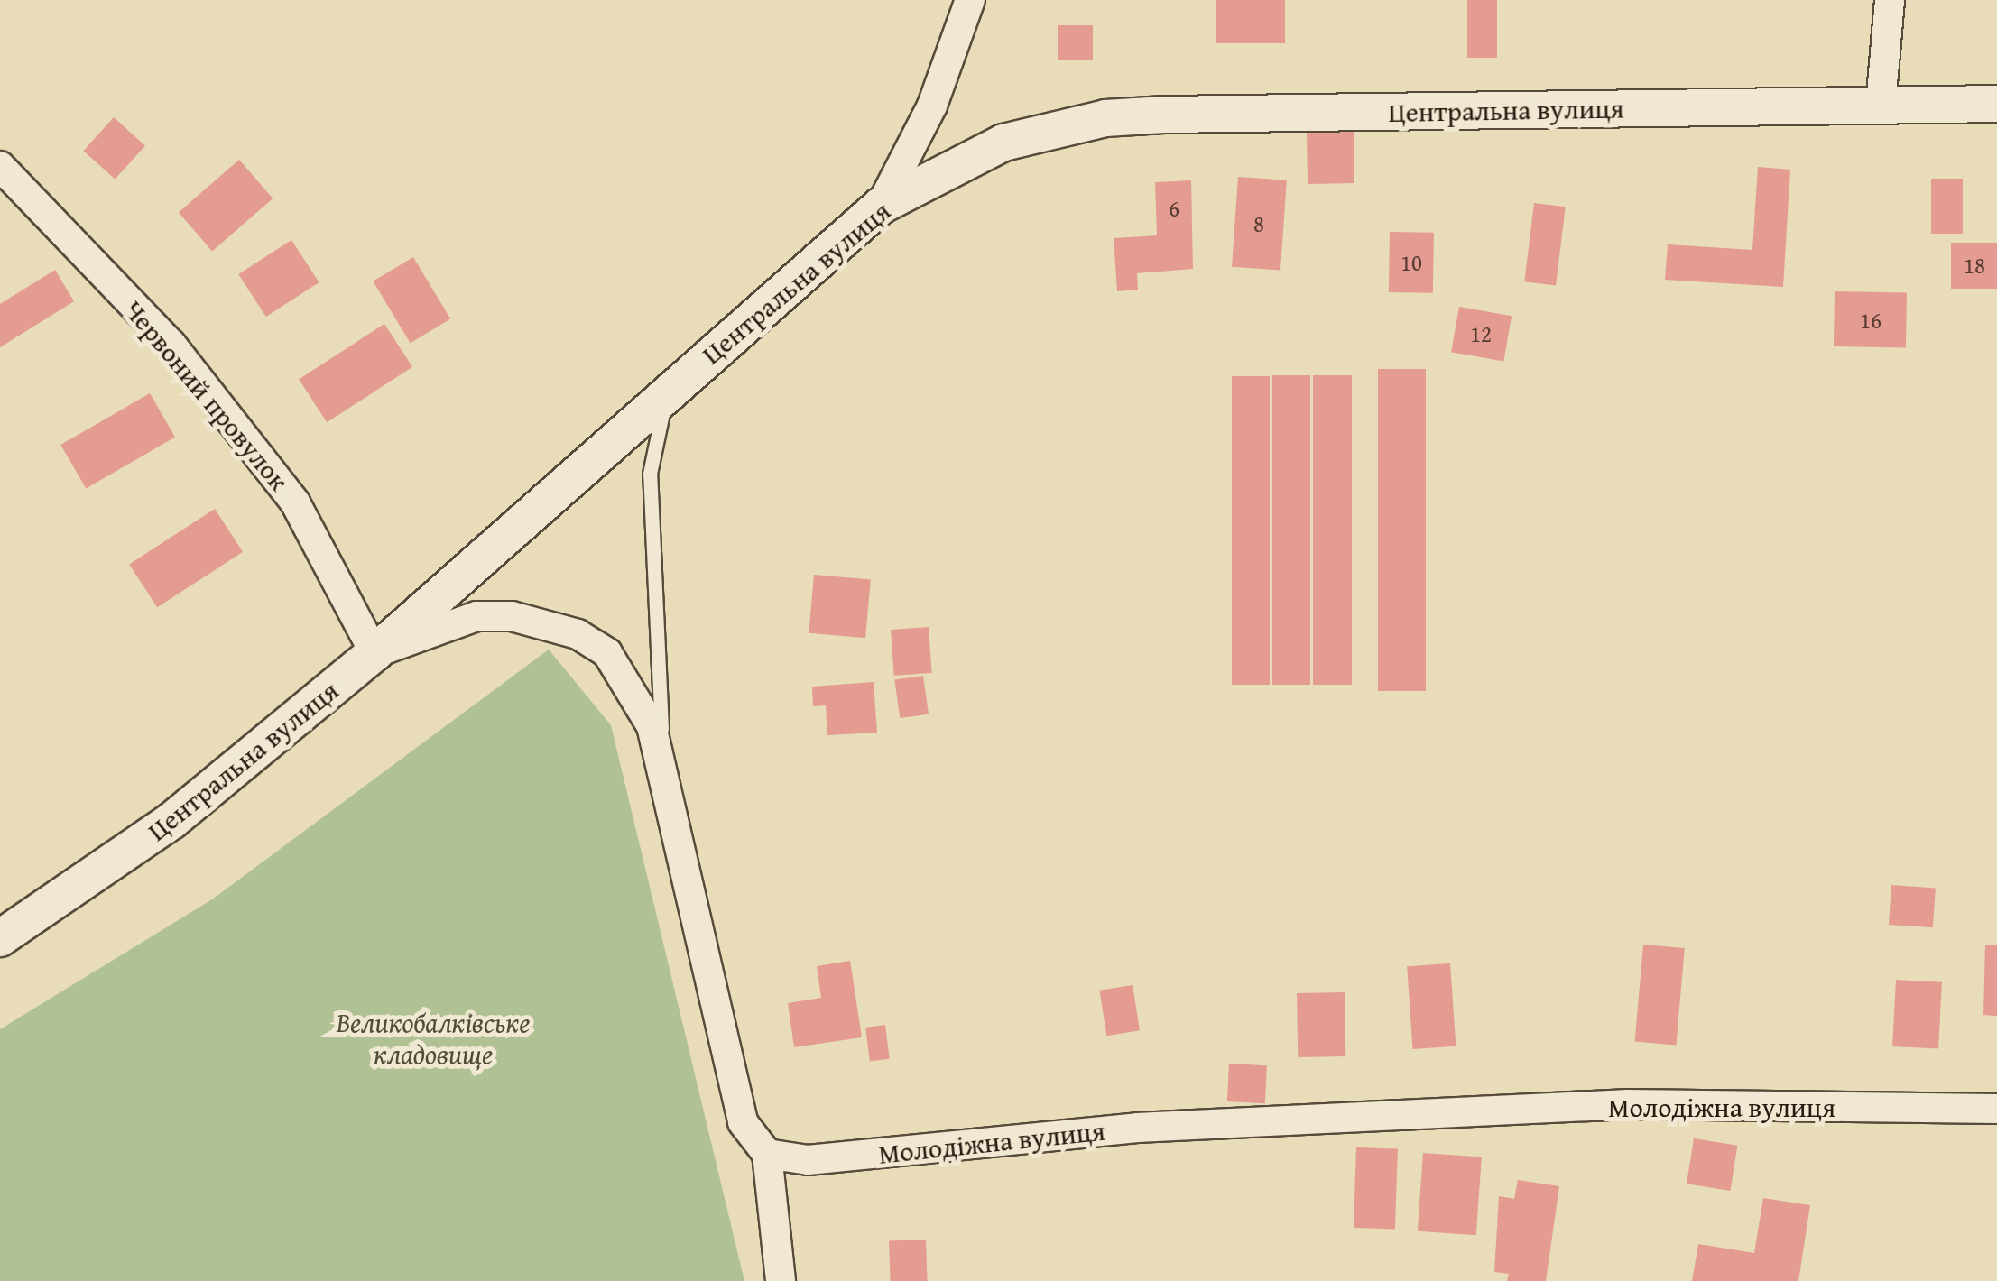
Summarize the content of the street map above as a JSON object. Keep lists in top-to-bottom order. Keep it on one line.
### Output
{"streets":{"street":["Центральна вулиця","Червоний провулок","Молодіжна вулиця"]},"crossings":[["Центральна вулиця","Червоний провулок"]],"parks":["Великобалківське кладовище"],"house_numbers":["6","8","10","18","16","12"]}
